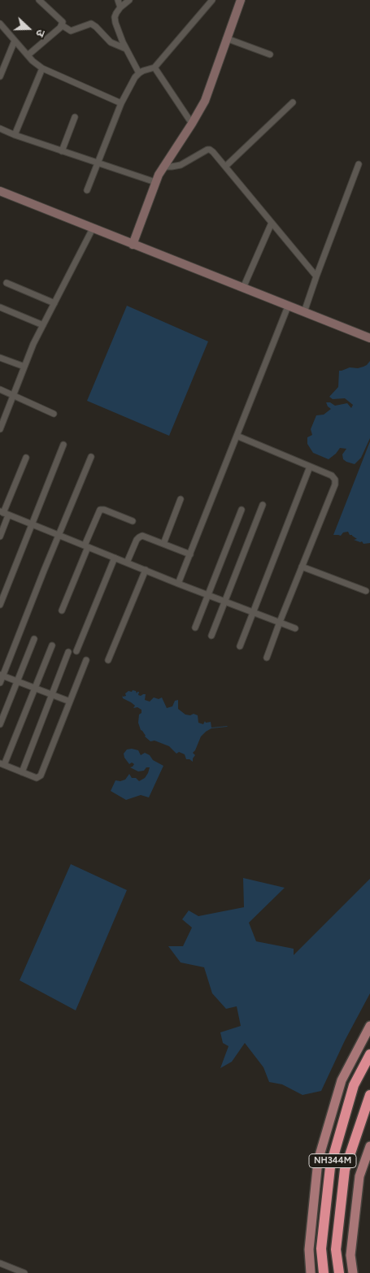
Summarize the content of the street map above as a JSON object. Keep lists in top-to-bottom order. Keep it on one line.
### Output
{"streets":{"highway":["NH344M"]},"north":"right"}
